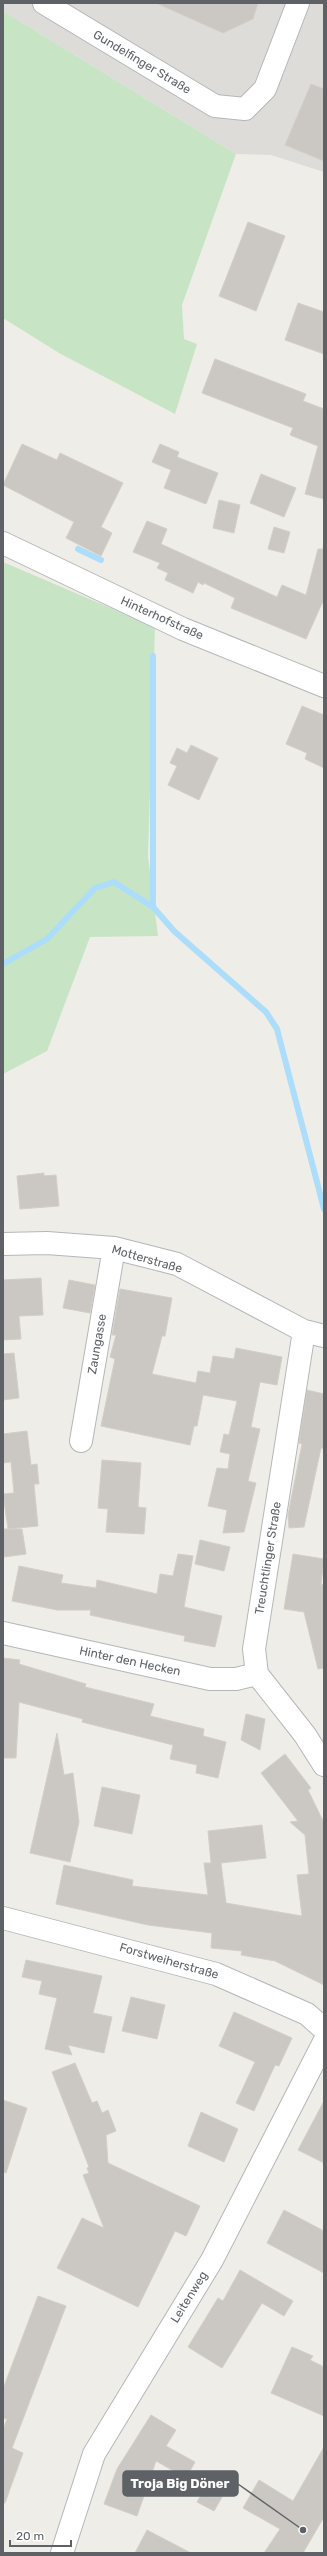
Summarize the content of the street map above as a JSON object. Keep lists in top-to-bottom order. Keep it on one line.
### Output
{"streets":{"street":["Gundelfinger Straße","Hinterhofstraße","Motterstraße","Zaungasse","Treuchtlinger Straße","Hinter den Hecken","Forstweiherstraße","Leitenweg"]},"crossings":[["Motterstraße","Zaungasse"],["Motterstraße","Treuchtlinger Straße"],["Treuchtlinger Straße","Hinter den Hecken"]],"places":["Troja Big Döner"],"scale_bar":"20 m"}
